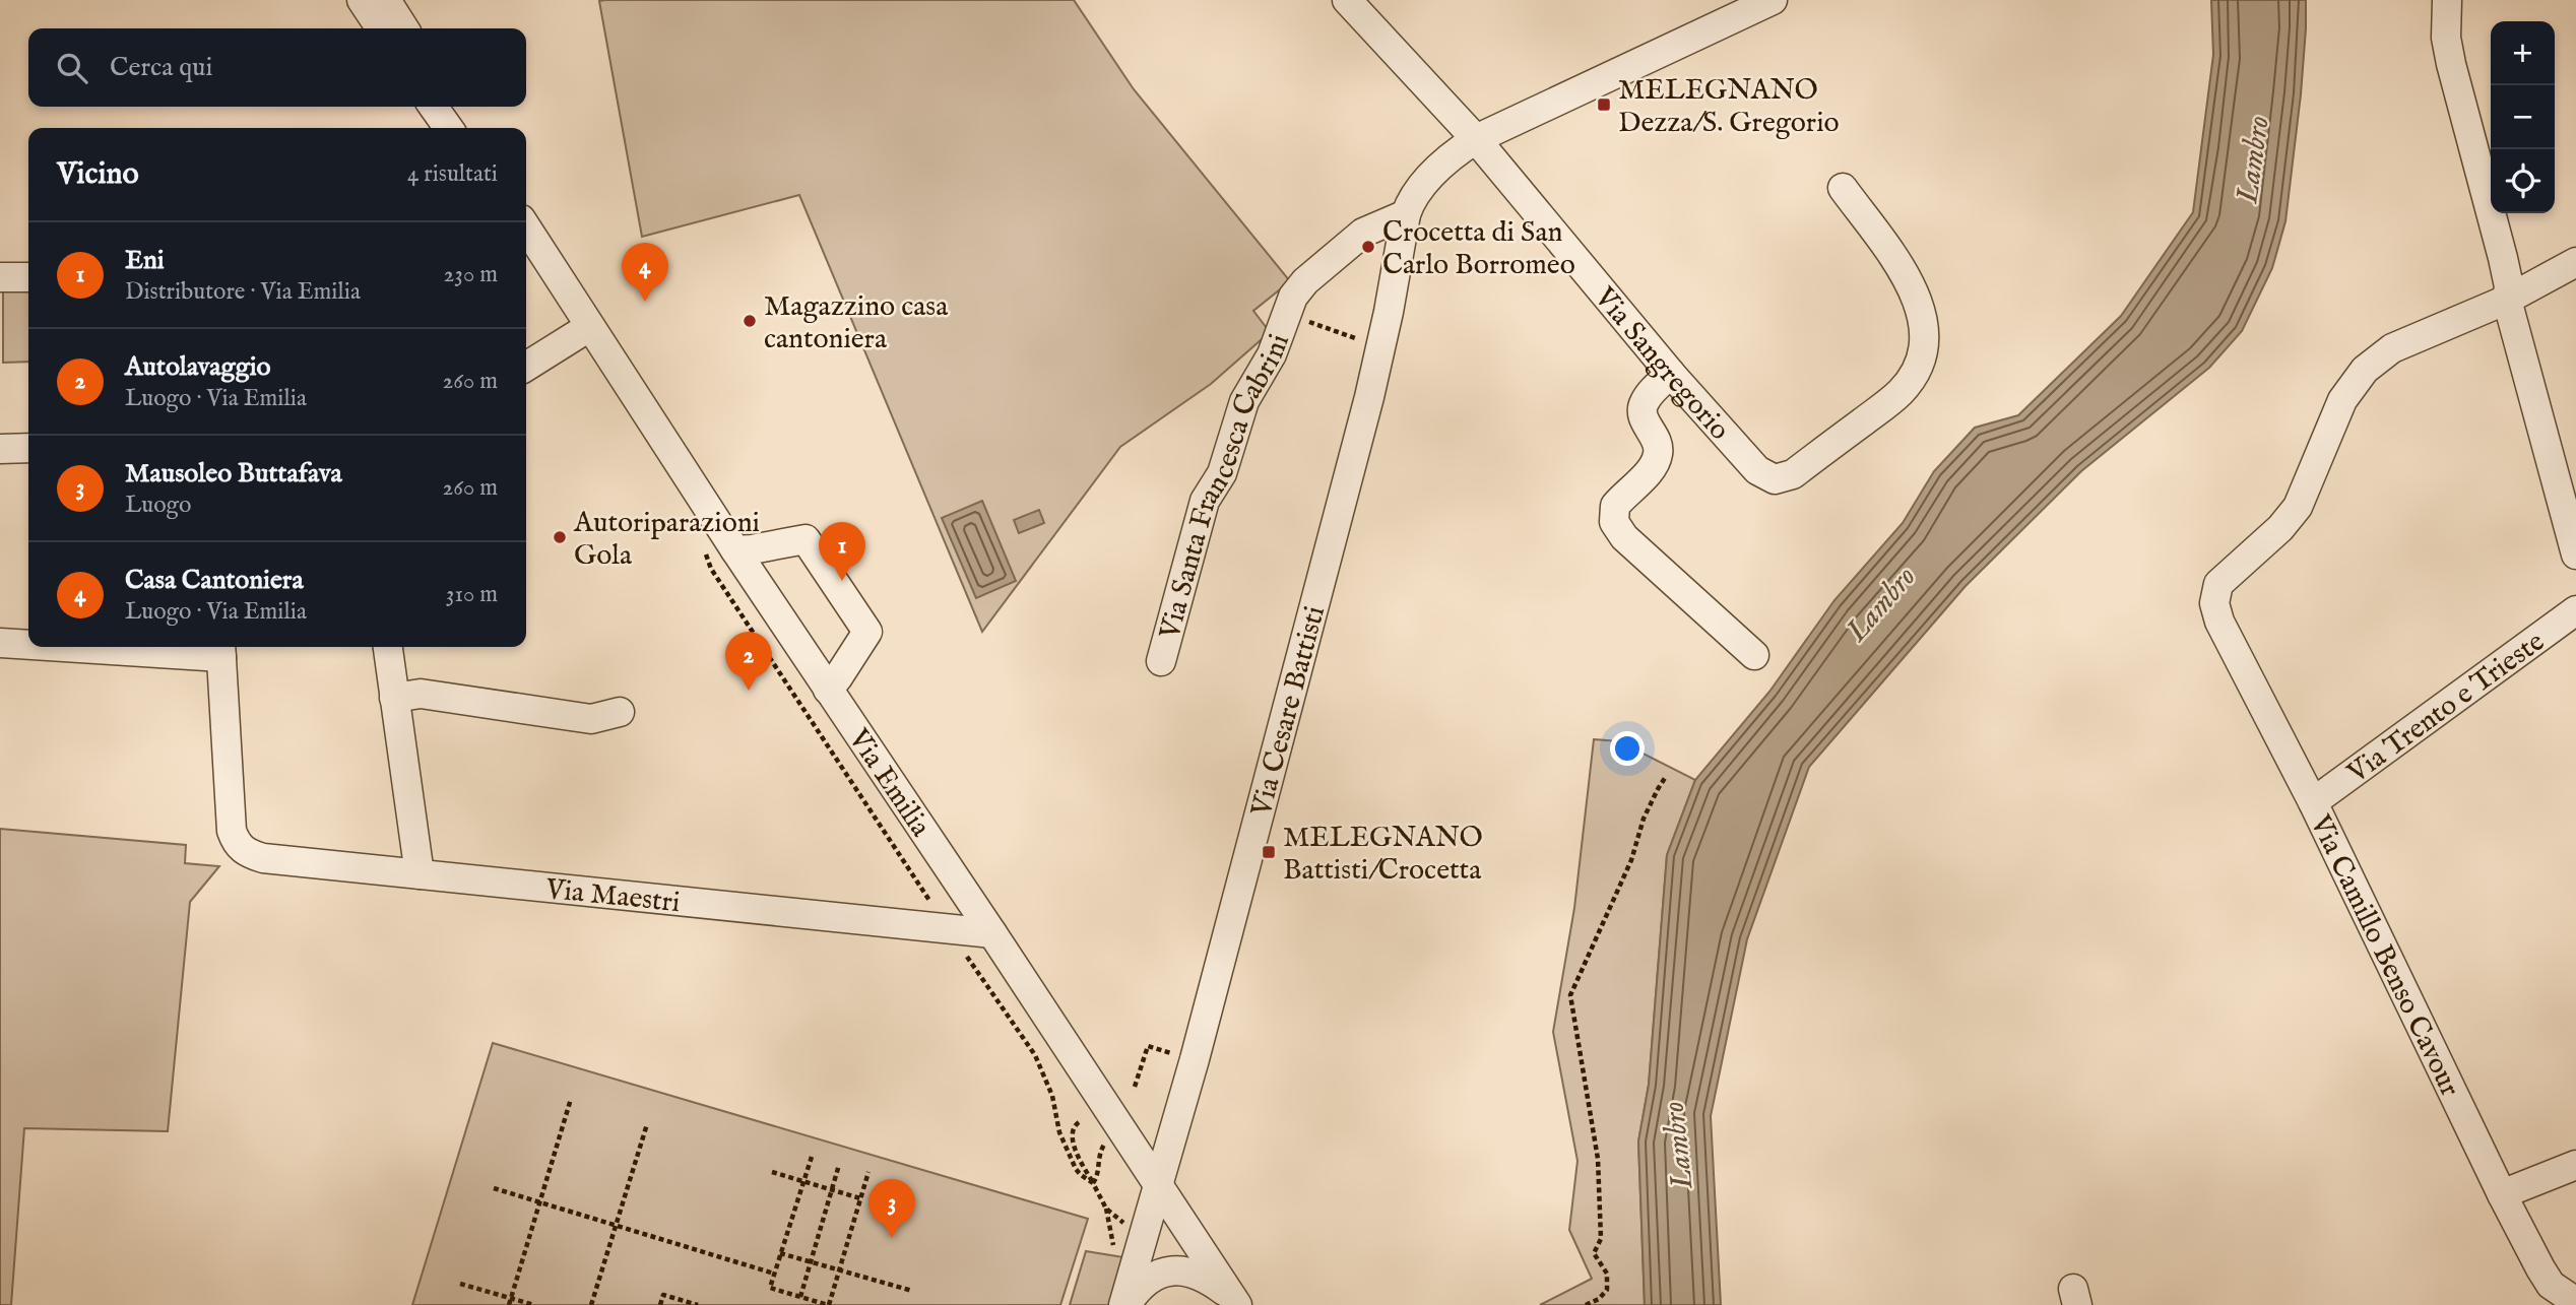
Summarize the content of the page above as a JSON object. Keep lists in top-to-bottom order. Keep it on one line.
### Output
{"streets":{"street":["Via Sangregorio","Via Santa Francesca Cabrini","Via Trento e Trieste","Via Cesare Battisti","Via Emilia","Via Maestri","Via Camillo Benso Cavour"]},"crossings":[["Via Sangregorio","Via Cesare Battisti"],["Via Santa Francesca Cabrini","Via Cesare Battisti"],["Via Trento e Trieste","Via Camillo Benso Cavour"],["Via Cesare Battisti","Via Emilia"],["Via Emilia","Via Maestri"]],"water":["Lambro"],"places":{"transit":["MELEGNANO Dezza/S. Gregorio","MELEGNANO Battisti/Crocetta"],"other":["Crocetta di San Carlo Borromeo","Magazzino casa cantoniera","Autoriparazioni Gola"]},"page":{"map_buttons":["+","−"],"search":"Cerca qui","heading":["Vicino","4 risultati"],"list":[{"mark":"1","name":"Eni","note":"Distributore · Via Emilia","value":"230 m"},{"mark":"2","name":"Autolavaggio","note":"Luogo · Via Emilia","value":"260 m"},{"mark":"3","name":"Mausoleo Buttafava","note":"Luogo","value":"260 m"},{"mark":"4","name":"Casa Cantoniera","note":"Luogo · Via Emilia","value":"310 m"}],"pins":["4","1","2","3"]}}
